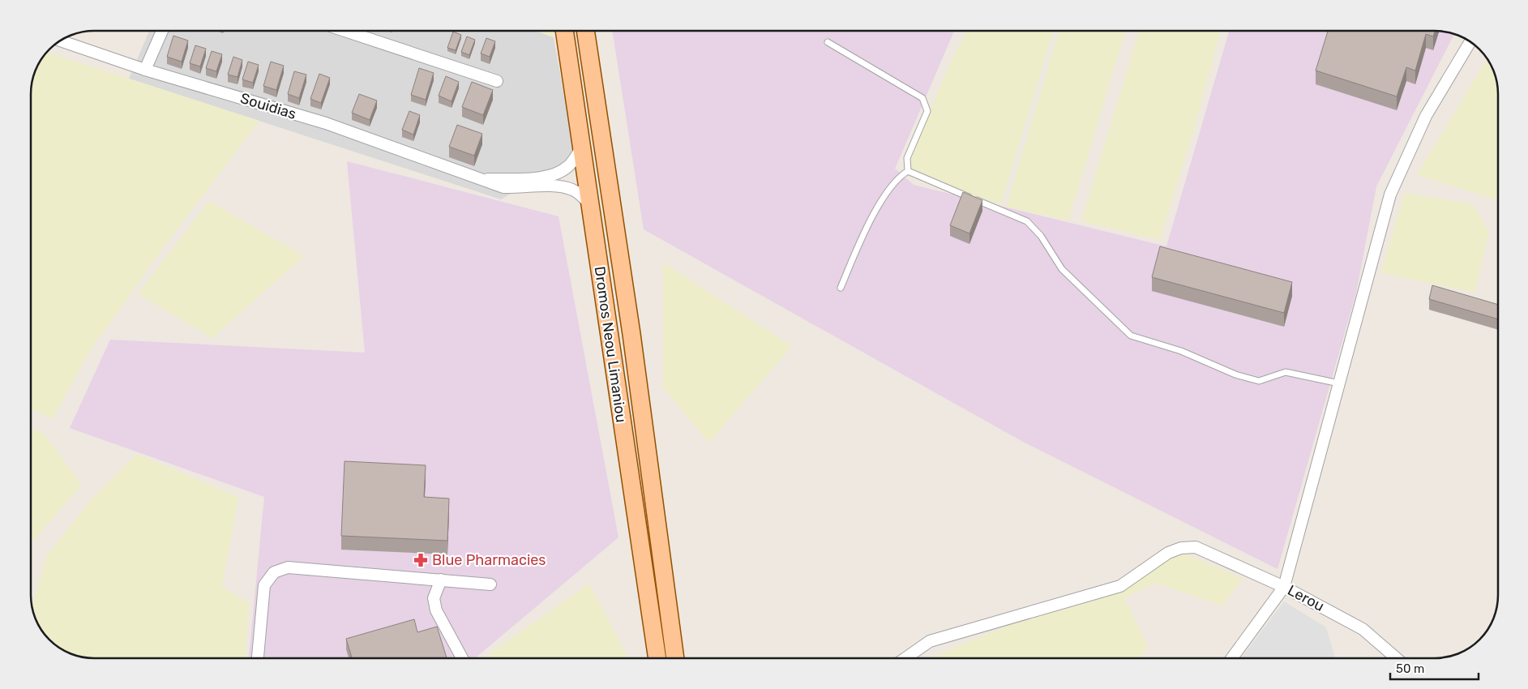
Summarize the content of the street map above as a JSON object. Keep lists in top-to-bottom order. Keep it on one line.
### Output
{"streets":{"main road":["Dromos Neou Limaniou"],"street":["Souidias","Lerou"]},"crossings":[["Souidias","Dromos Neou Limaniou"]],"places":{"pharmacy":["Blue Pharmacies"]},"scale_bar":"50 m"}
